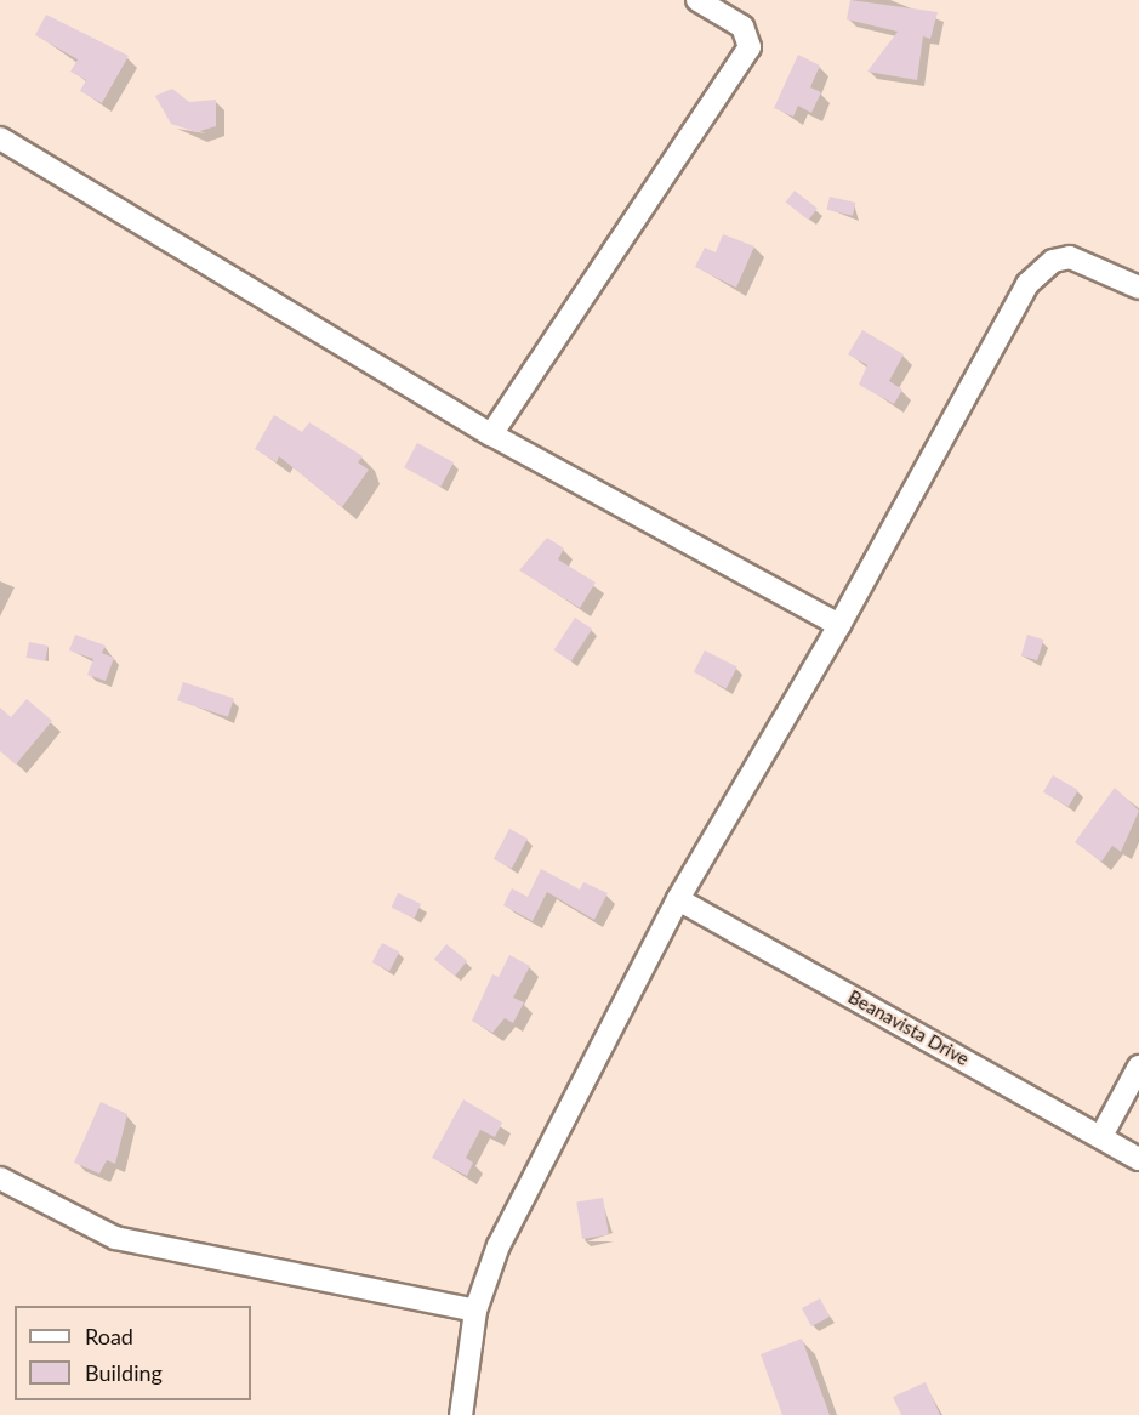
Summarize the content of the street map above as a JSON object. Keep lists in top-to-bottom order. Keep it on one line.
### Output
{"streets":{"street":["Beanavista Drive"]},"legend":["Road","Building"]}
